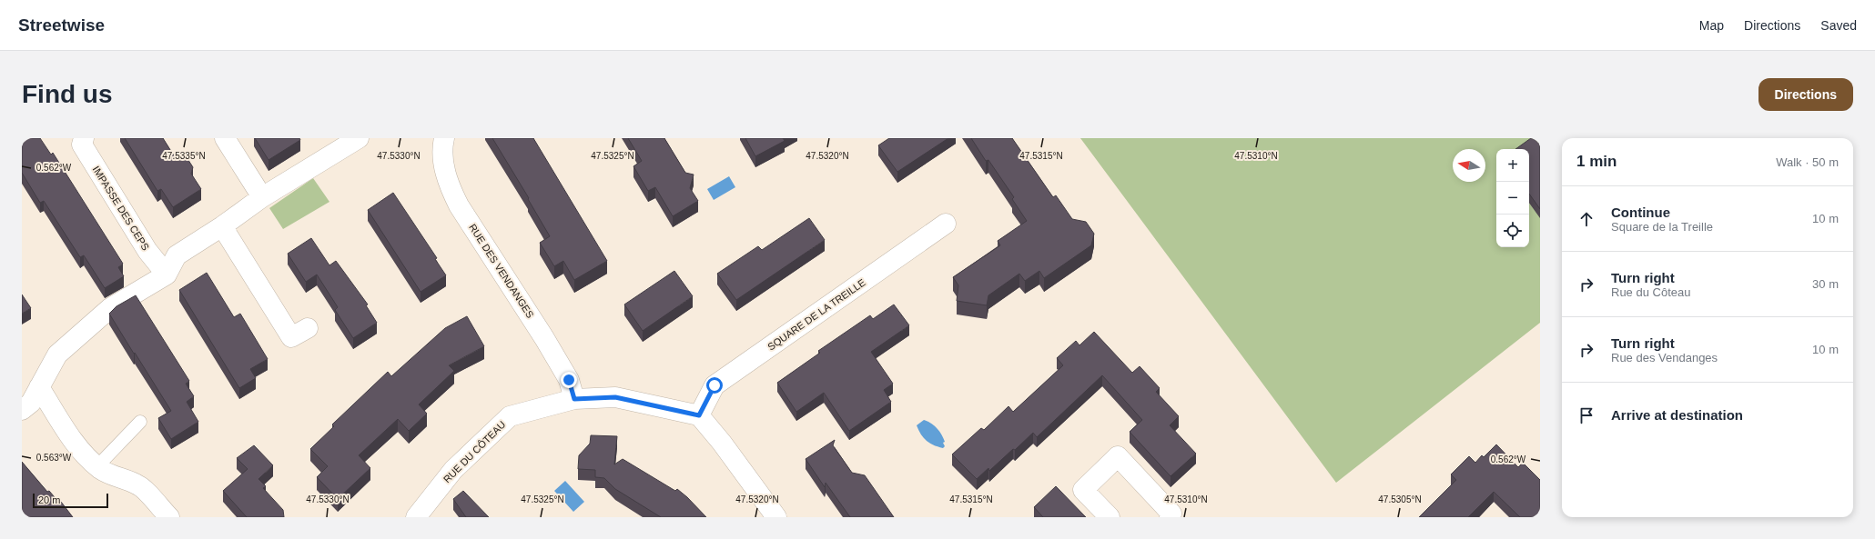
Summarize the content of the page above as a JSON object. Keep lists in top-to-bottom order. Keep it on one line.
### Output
{"streets":{"street":["IMPASSE DES CEPS","RUE DES VENDANGES","SQUARE DE LA TREILLE","RUE DU CÔTEAU"]},"crossings":[["RUE DES VENDANGES","RUE DU CÔTEAU"],["SQUARE DE LA TREILLE","RUE DU CÔTEAU"]],"scale_bar":"20 m","north":"left","page":{"header":"Streetwise","nav":["Map","Directions","Saved"],"buttons":"Directions","title":"Find us","heading":["1 min","Walk · 50 m"],"map_buttons":["+","−"],"list":[["Continue","Square de la Treille","10 m"],["Turn right","Rue du Côteau","30 m"],["Turn right","Rue des Vendanges","10 m"],"Arrive at destination"],"scale":"20 m"},"coordinates":["47.5335°N","47.5330°N","47.5325°N","47.5320°N","47.5315°N","47.5310°N","0.562°W","0.563°W","47.5305°N"]}
